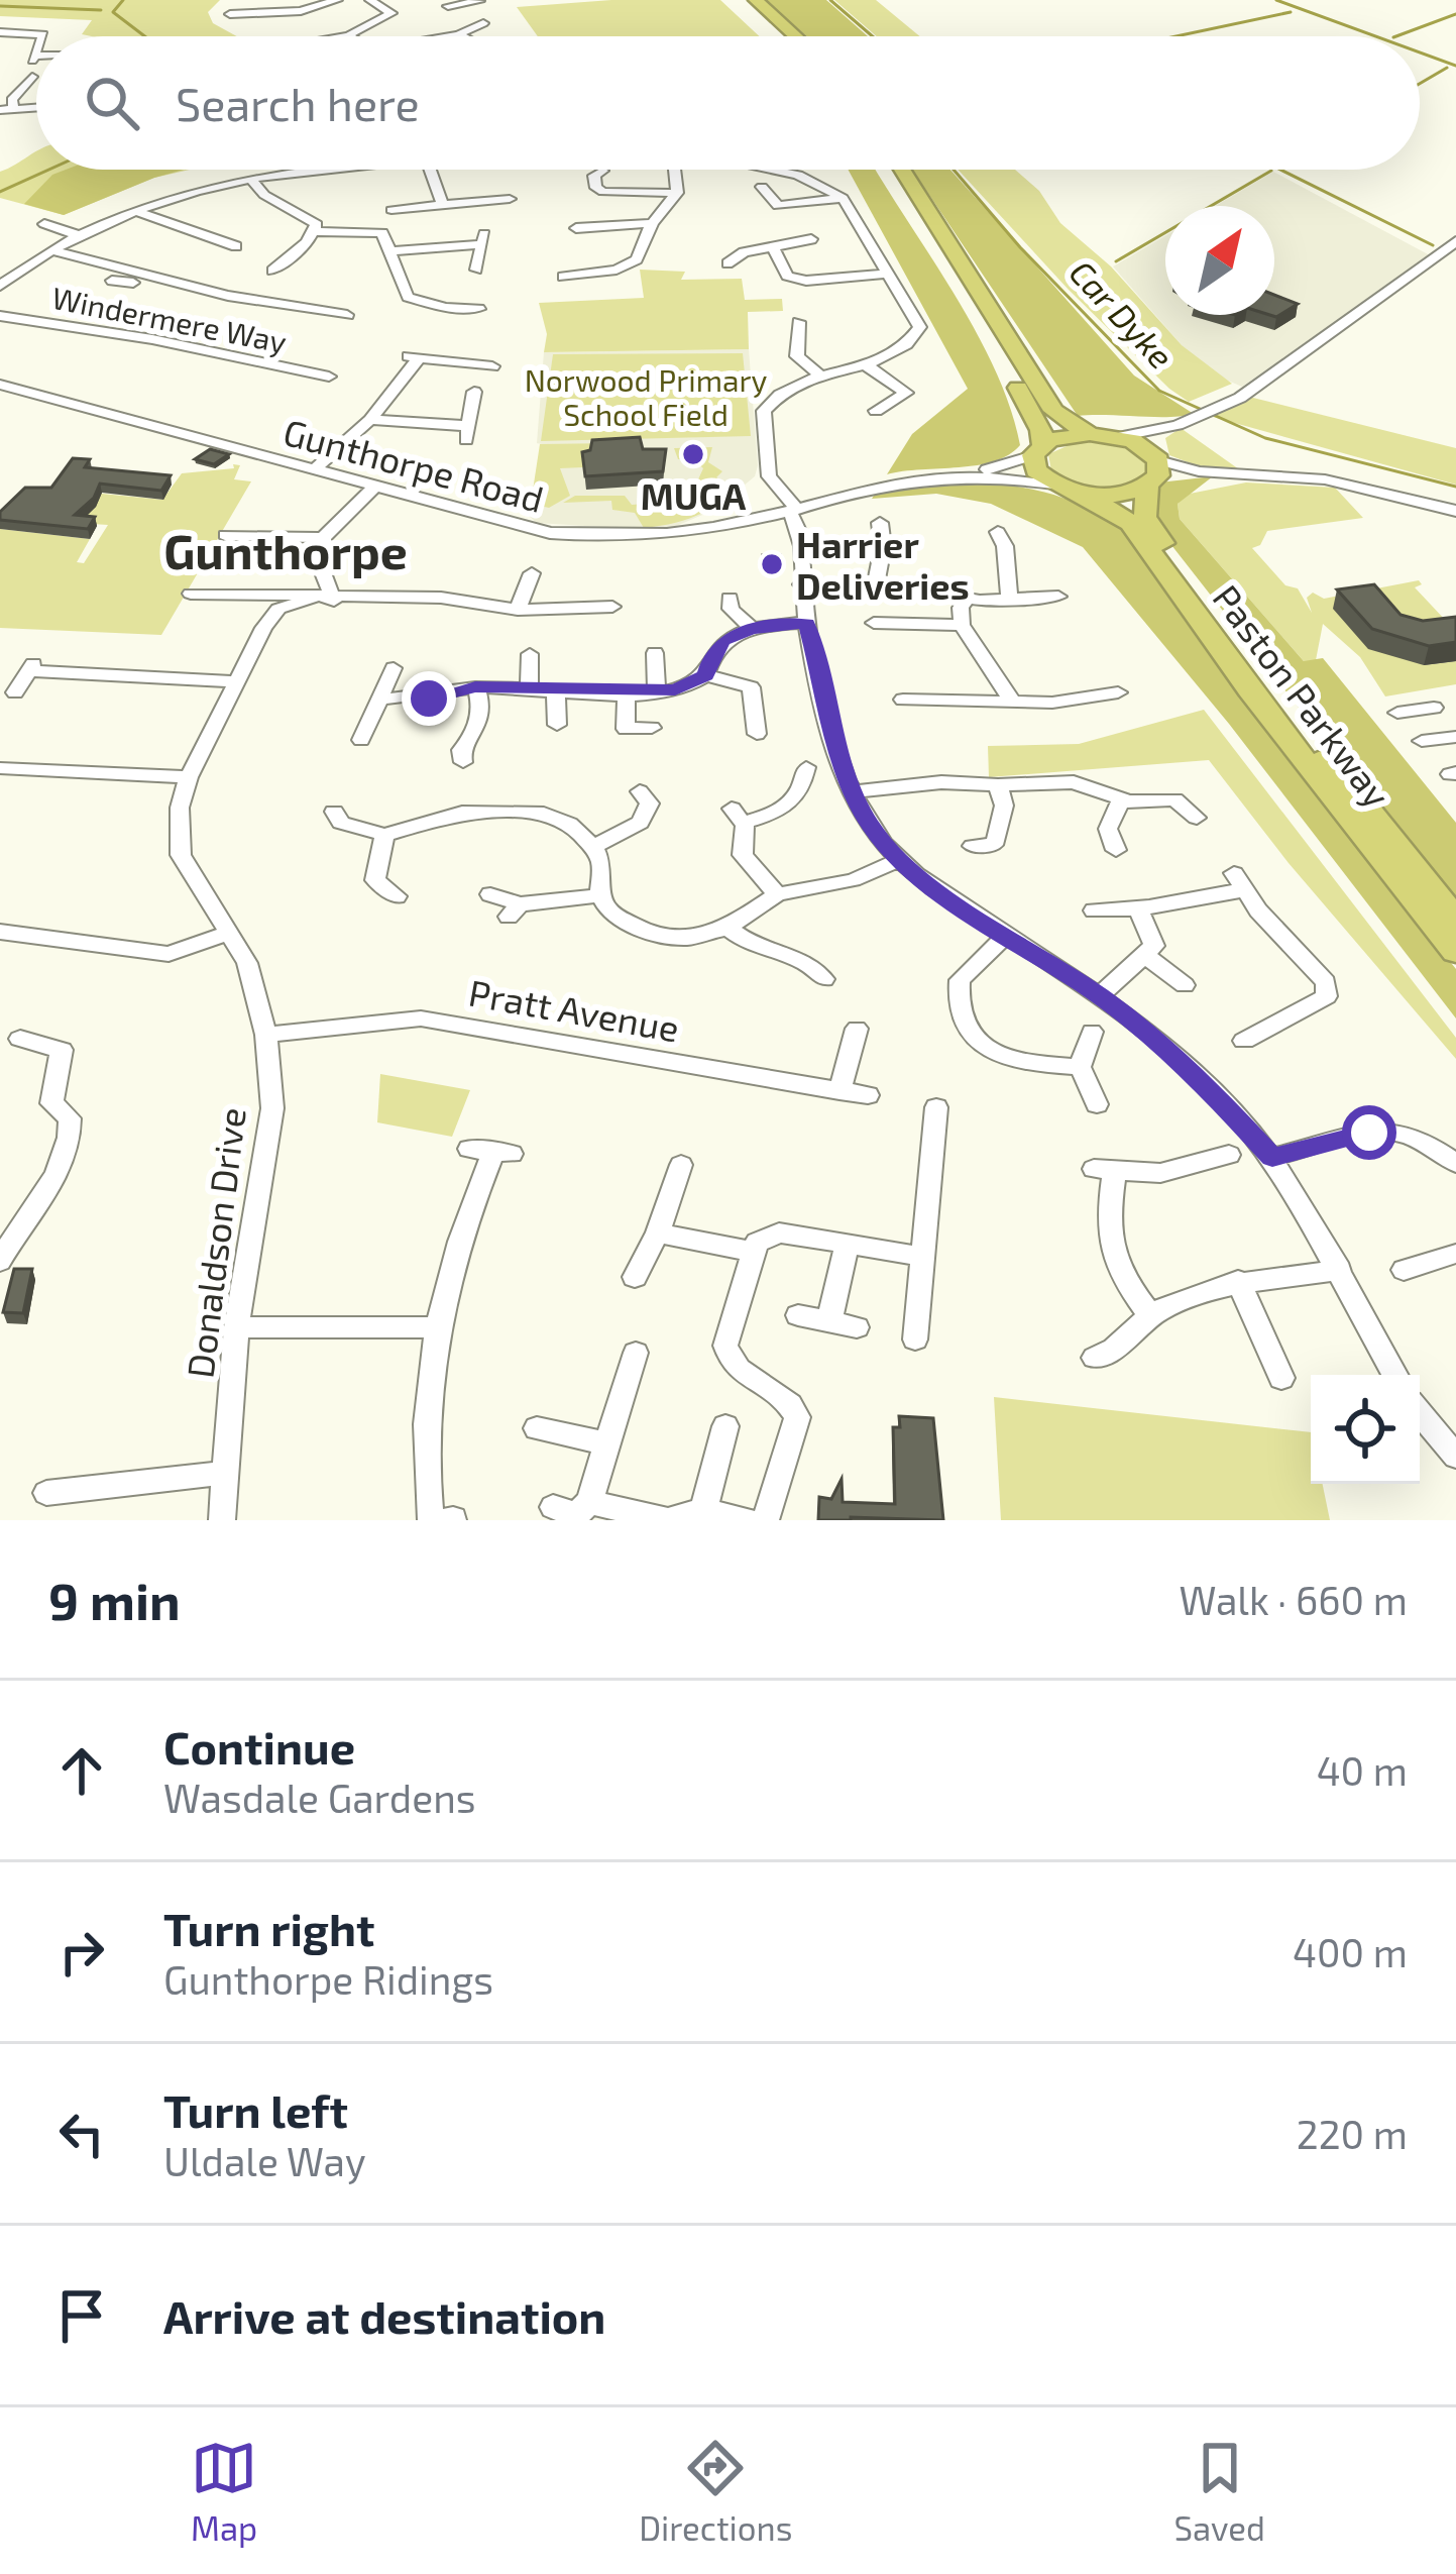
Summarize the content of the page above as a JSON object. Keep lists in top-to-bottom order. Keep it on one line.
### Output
{"streets":{"highway":["Paston Parkway"],"street":["Windermere Way","Gunthorpe Road","Pratt Avenue","Donaldson Drive"]},"crossings":[["Pratt Avenue","Donaldson Drive"]],"districts":["Gunthorpe"],"water":["Car Dyke"],"parks":["Norwood Primary School Field"],"places":["MUGA","Harrier Deliveries"],"north":"top right","page":{"search":"Search here","heading":["9 min","Walk · 660 m"],"list":[["Continue","Wasdale Gardens","40 m"],["Turn right","Gunthorpe Ridings","400 m"],["Turn left","Uldale Way","220 m"],"Arrive at destination"],"nav":["Map","Directions","Saved"]}}
